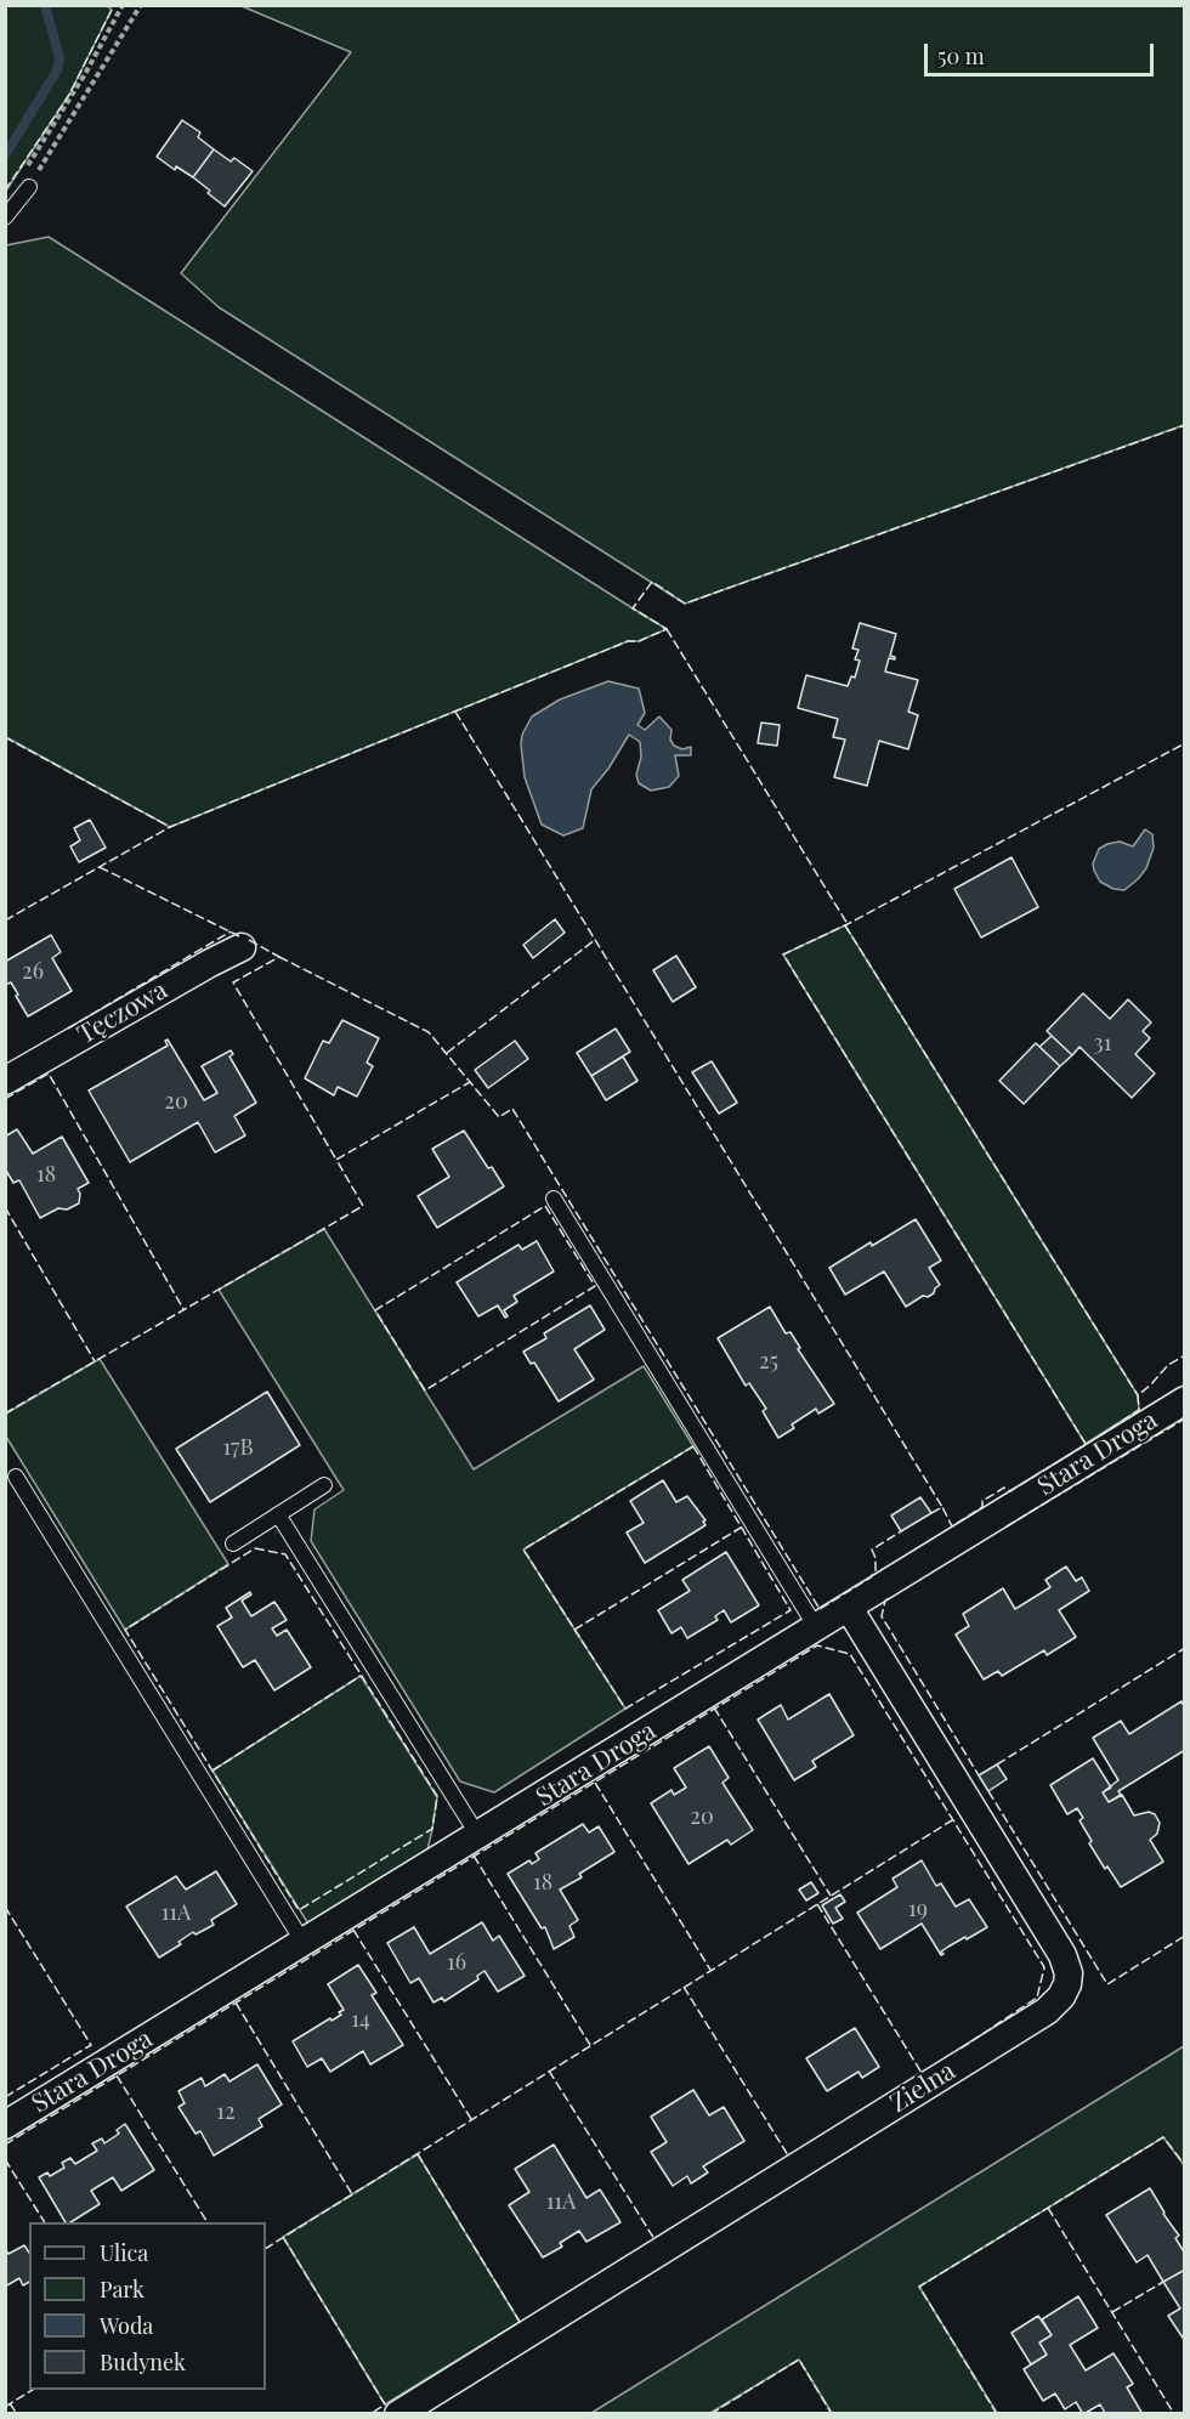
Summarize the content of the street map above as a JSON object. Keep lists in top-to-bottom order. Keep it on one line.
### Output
{"streets":{"street":["Tęczowa","Stara Droga","Zielna"]},"crossings":[["Stara Droga","Zielna"]],"house_numbers":["26","31","20","18","25","17B","20","18","19","11A","16","14","12","11A"],"legend":["Ulica","Park","Woda","Budynek"],"scale_bar":"50 m"}
